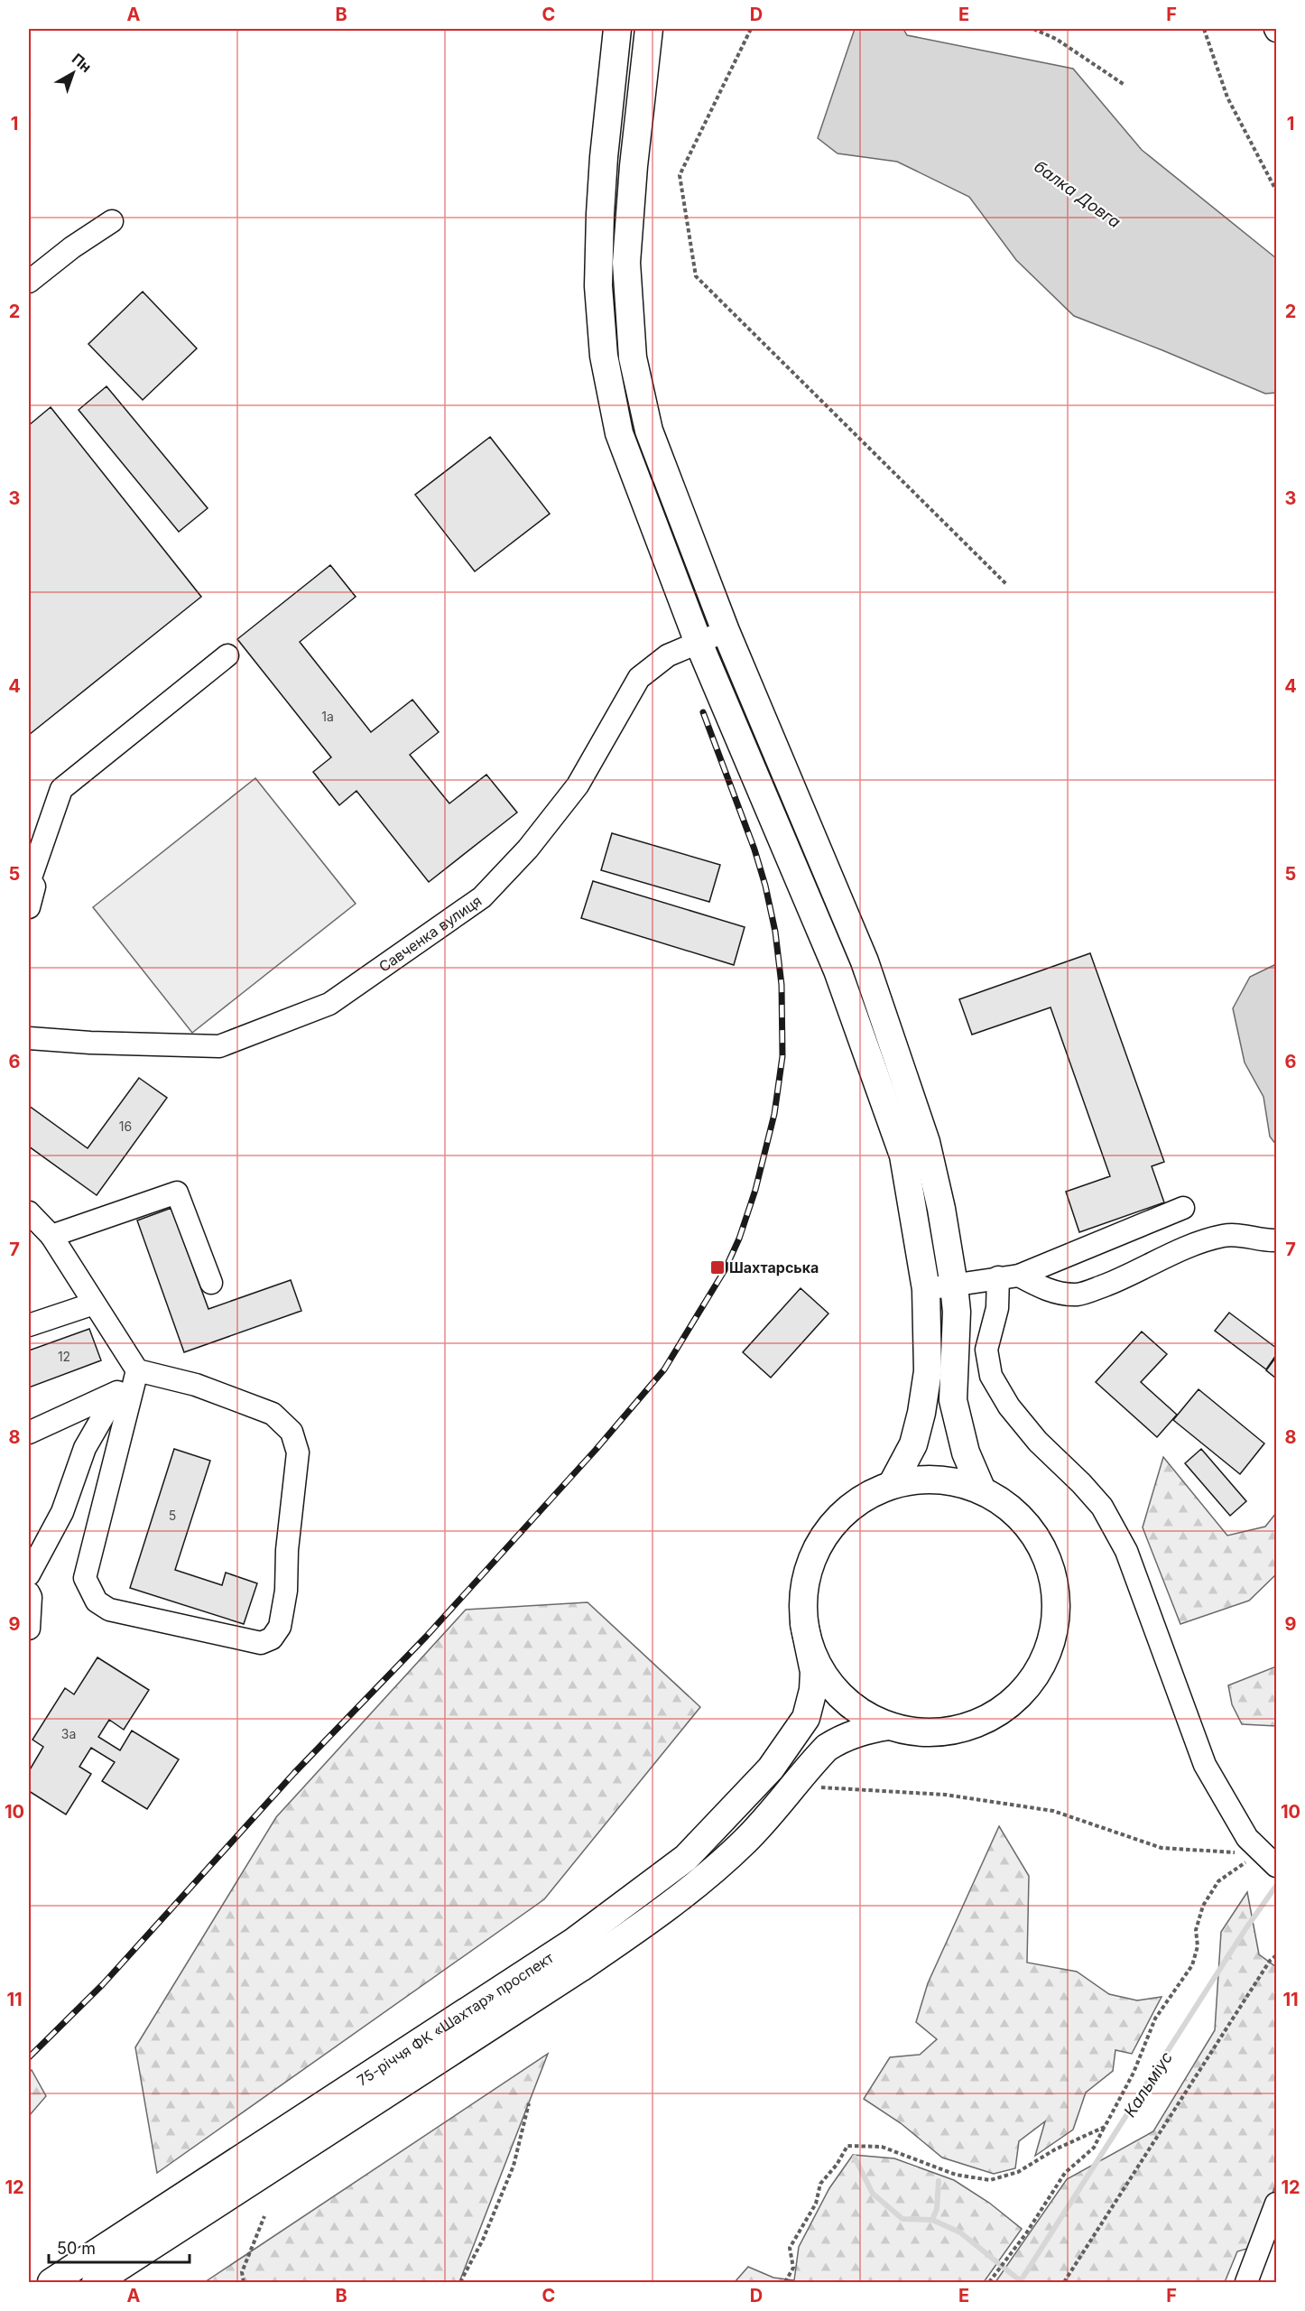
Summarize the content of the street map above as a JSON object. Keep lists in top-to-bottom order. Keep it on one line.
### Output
{"streets":{"main road":["75-річчя ФК «Шахтар» проспект"],"street":["Савченка вулиця"]},"water":["балка Довга","Кальміус"],"places":{"transit":["Шахтарська"]},"house_numbers":["1а","16","12","5","3а"],"scale_bar":"50 m","north":"top right","grid":{"columns":["A","B","C","D","E","F"],"rows":["1","2","3","4","5","6","7","8","9","10","11","12"]}}
